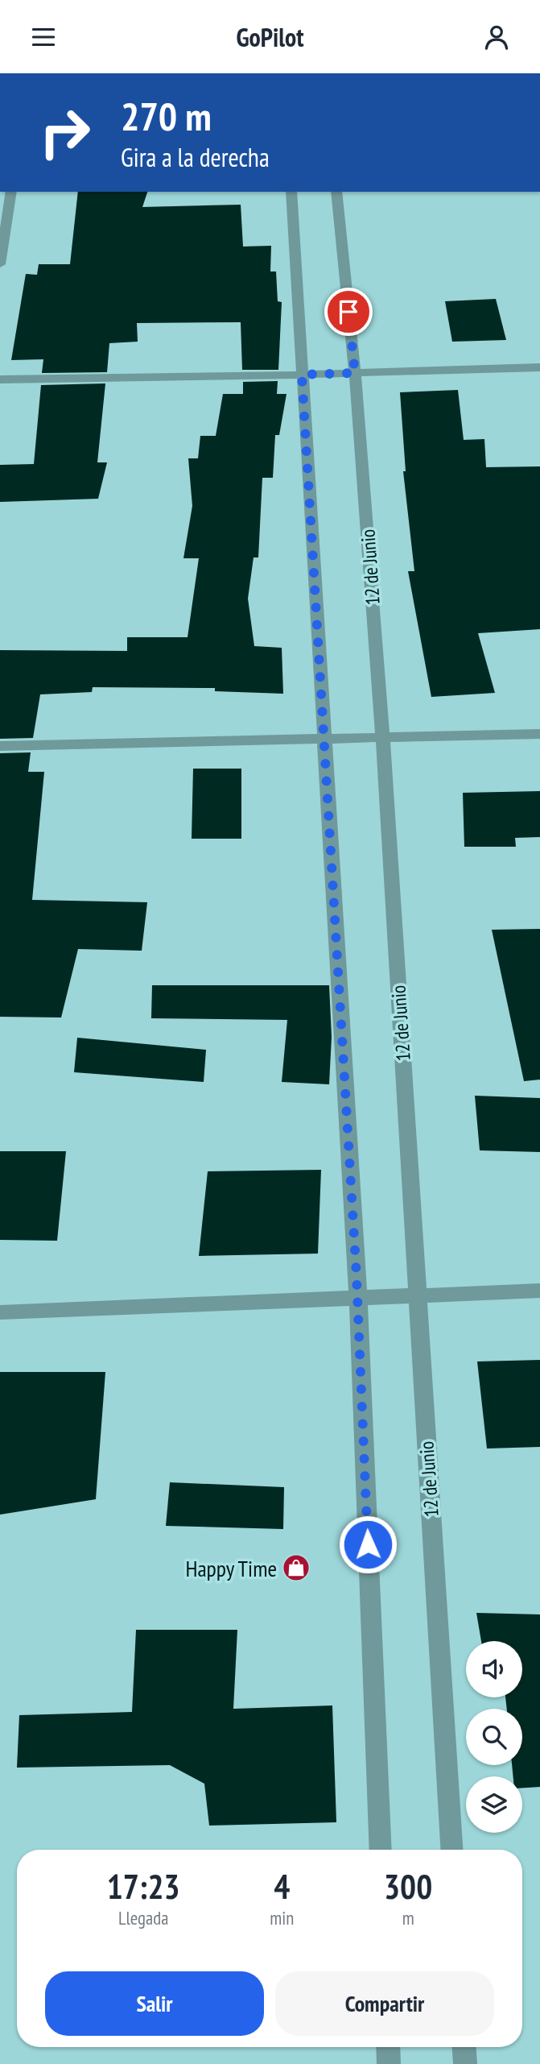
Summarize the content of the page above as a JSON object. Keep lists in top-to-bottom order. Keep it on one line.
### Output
{"streets":{"street":["12 de Junio"]},"places":{"shop":["Happy Time"]},"page":{"header":"GoPilot","turn":["270 m","Gira a la derecha"],"eta":["17:23","Llegada","4","min","300","m"],"buttons":["Salir","Compartir"]}}
